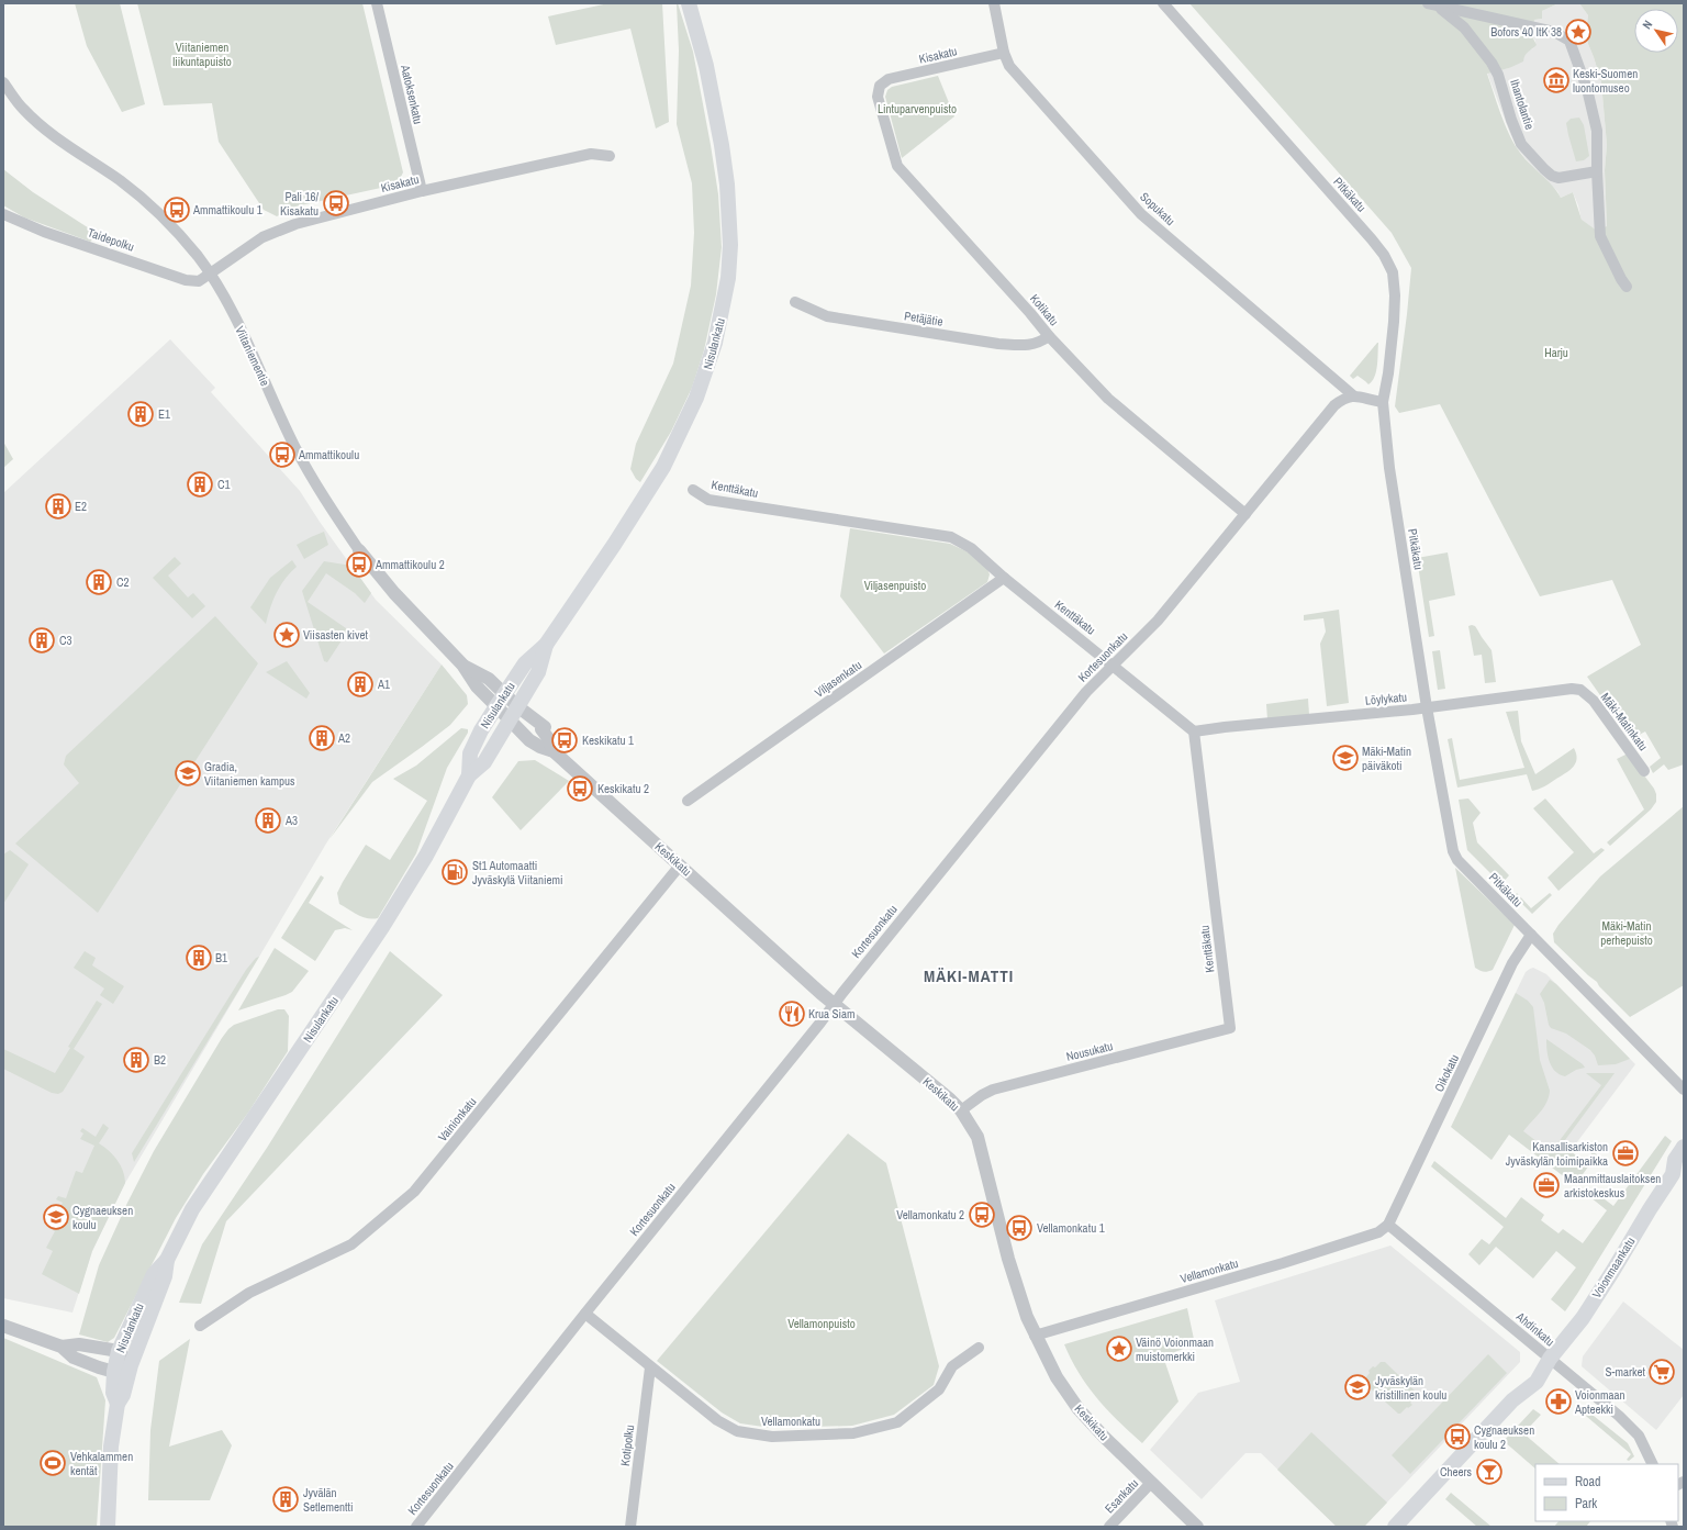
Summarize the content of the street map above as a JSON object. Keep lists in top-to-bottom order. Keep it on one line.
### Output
{"streets":{"main road":["Nisulankatu","Voionmaankatu"],"street":["Kisakatu","Aatoksenkatu","Ihantolantie","Pitkäkatu","Sopukatu","Taidepolku","Kotikatu","Petäjätie","Viitaniementie","Kenttäkatu","Kortesuonkatu","Viljasenkatu","Löylykatu","Mäki-Matinkatu","Keskikatu","Nousukatu","Oikokatu","Vainionkatu","Vellamonkatu","Ahdinkatu","Kotipolku","Esankatu"]},"crossings":[["Kisakatu","Aatoksenkatu"],["Kisakatu","Sopukatu"],["Kisakatu","Taidepolku"],["Kisakatu","Kotikatu"],["Kisakatu","Viitaniementie"],["Pitkäkatu","Löylykatu"],["Pitkäkatu","Oikokatu"],["Sopukatu","Kortesuonkatu"],["Taidepolku","Viitaniementie"],["Kotikatu","Petäjätie"],["Kotikatu","Kortesuonkatu"],["Nisulankatu","Viitaniementie"],["Nisulankatu","Keskikatu"],["Viitaniementie","Keskikatu"],["Kenttäkatu","Kortesuonkatu"],["Kenttäkatu","Viljasenkatu"],["Kenttäkatu","Löylykatu"],["Kenttäkatu","Nousukatu"],["Kortesuonkatu","Keskikatu"],["Kortesuonkatu","Vellamonkatu"],["Löylykatu","Mäki-Matinkatu"],["Keskikatu","Nousukatu"],["Keskikatu","Vainionkatu"],["Keskikatu","Vellamonkatu"],["Keskikatu","Esankatu"],["Oikokatu","Vellamonkatu"],["Oikokatu","Ahdinkatu"],["Voionmaankatu","Ahdinkatu"],["Vellamonkatu","Ahdinkatu"],["Vellamonkatu","Kotipolku"]],"districts":["MÄKI-MATTI"],"parks":["Viitaniemen liikuntapuisto","Lintuparvenpuisto","Harju","Viljasenpuisto","Mäki-Matin perhepuisto","Vellamonpuisto"],"places":{"place":["Bofors 40 ItK 38","Viisasten kivet","Väinö Voionmaan muistomerkki"],"museum":["Keski-Suomen luontomuseo"],"bus stop":["Pali 16/ Kisakatu","Ammattikoulu 1","Ammattikoulu","Ammattikoulu 2","Keskikatu 1","Keskikatu 2","Vellamonkatu 2","Vellamonkatu 1","Cygnaeuksen koulu 2"],"building":["E1","C1","E2","C2","C3","A1","A2","A3","B1","B2","Jyvälän Setlementti"],"school or university":["Mäki-Matin päiväkoti","Gradia, Viitaniemen kampus","Cygnaeuksen koulu","Jyväskylän kristillinen koulu"],"fuel station":["St1 Automaatti Jyväskylä Viitaniemi"],"restaurant":["Krua Siam"],"office":["Kansallisarkiston Jyväskylän toimipaikka","Maanmittauslaitoksen arkistokeskus"],"supermarket":["S-market"],"pharmacy":["Voionmaan Apteekki"],"sports":["Vehkalammen kentät"],"bar":["Cheers"]},"legend":["Road","Park"],"north":"top left"}
